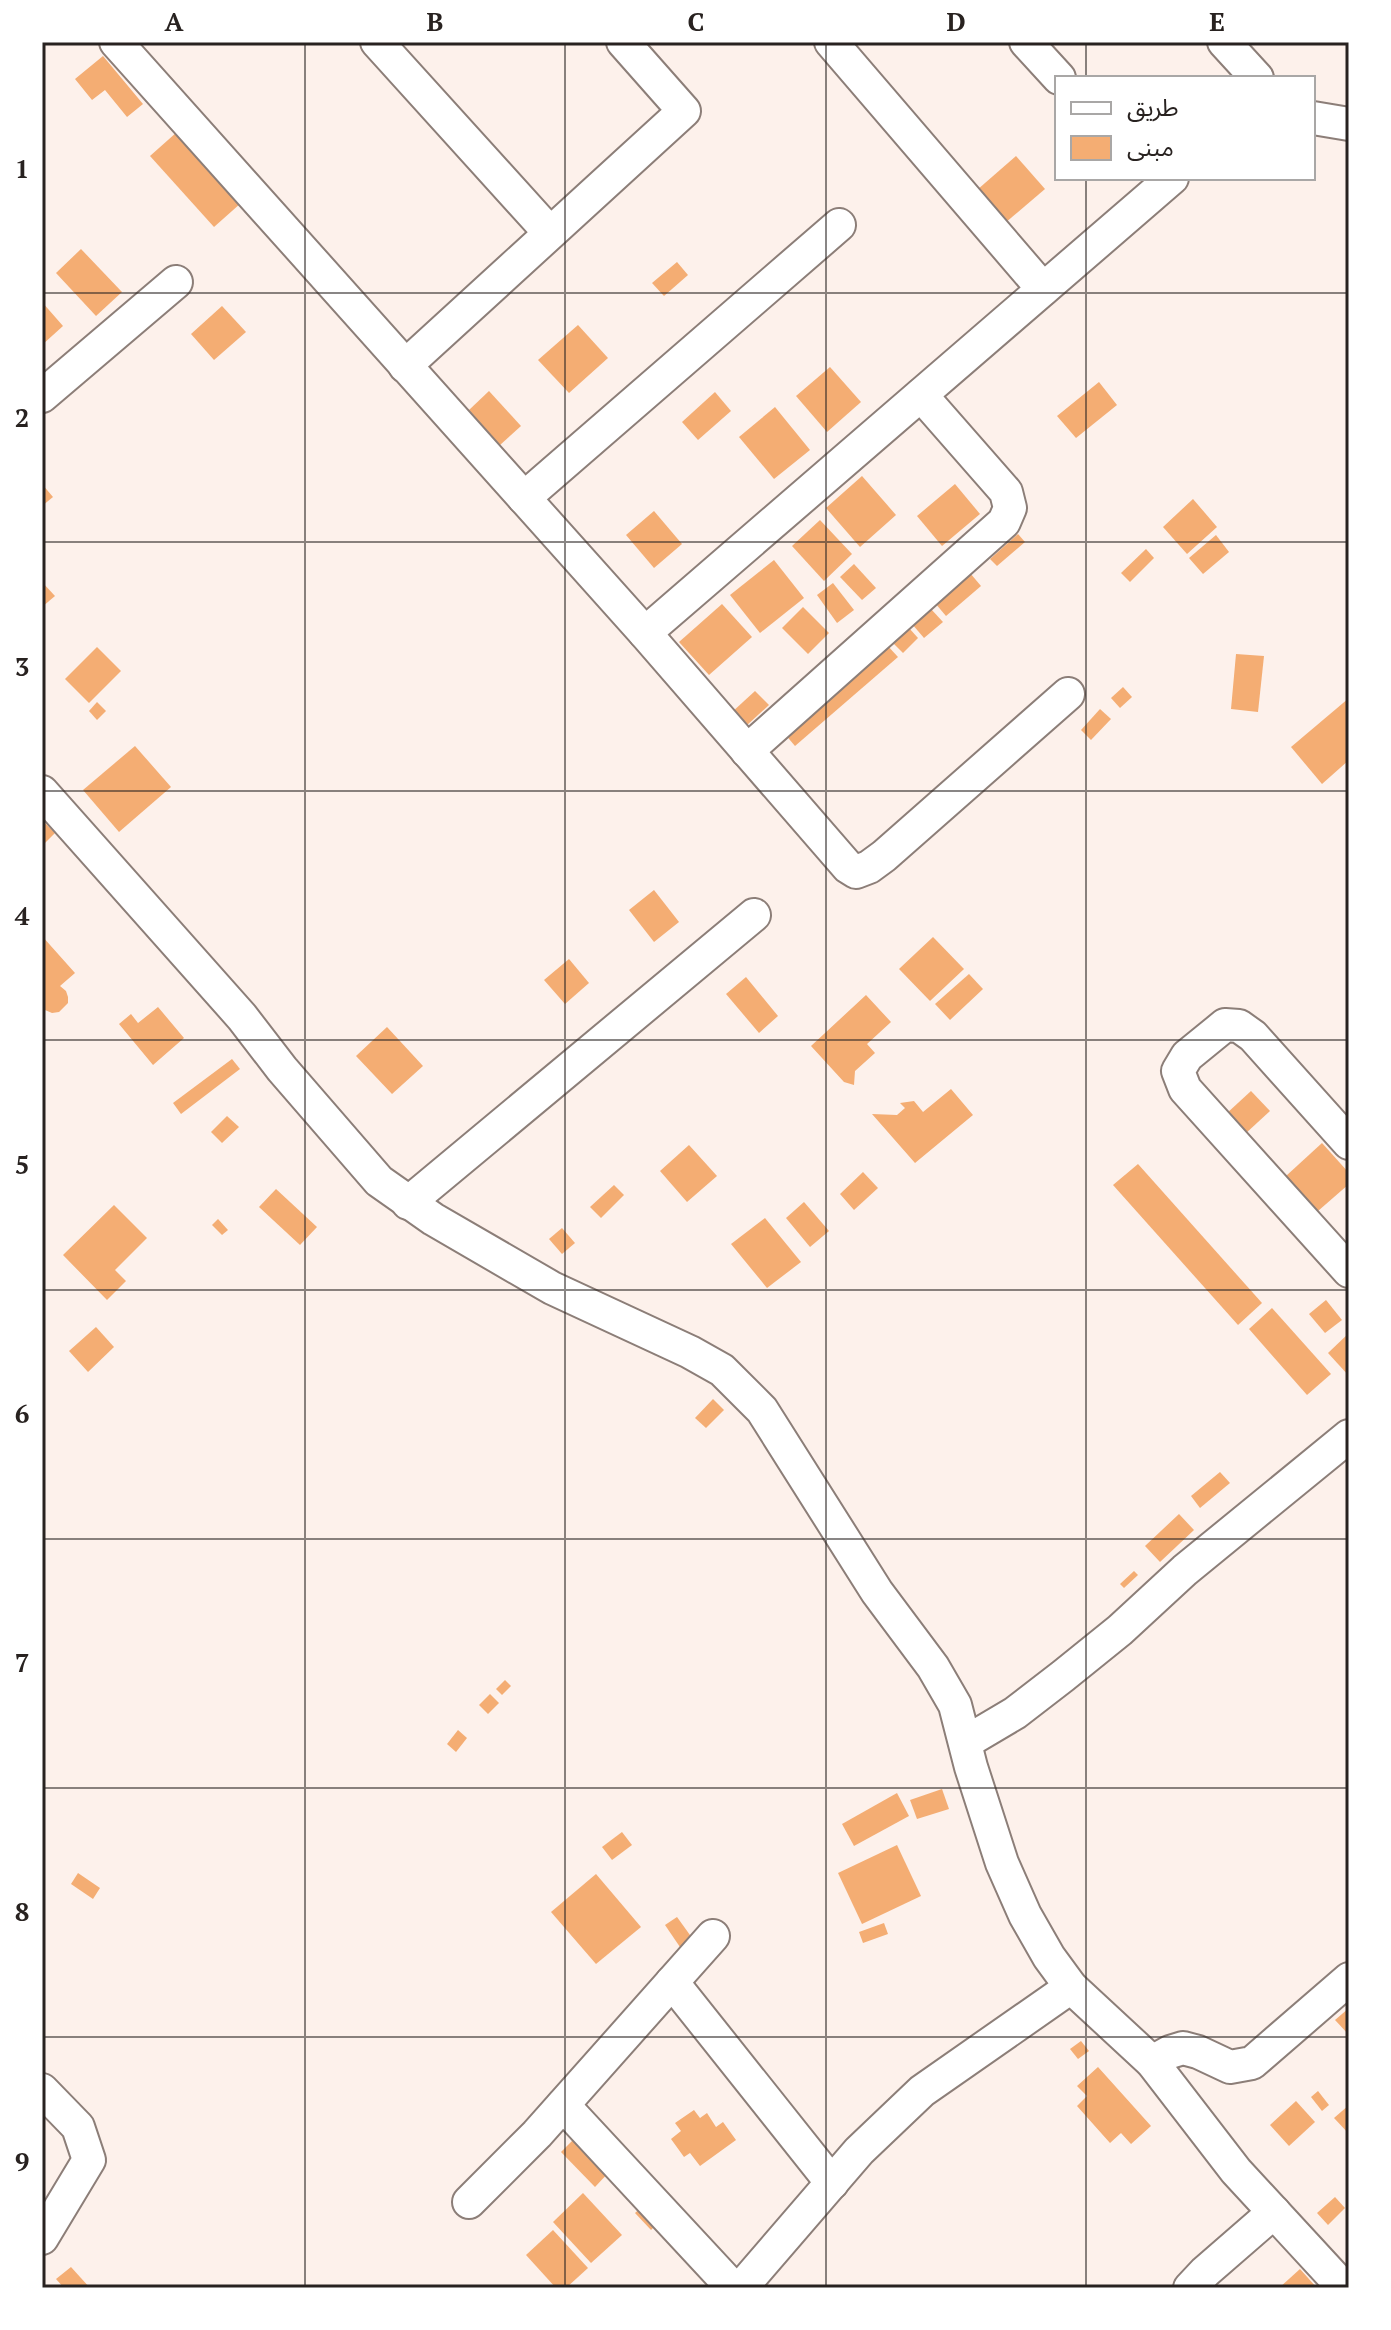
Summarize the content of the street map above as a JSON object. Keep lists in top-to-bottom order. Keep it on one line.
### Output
{"legend":["طريق","مبنى"],"grid":{"columns":["A","B","C","D","E"],"rows":["1","2","3","4","5","6","7","8","9"]}}
